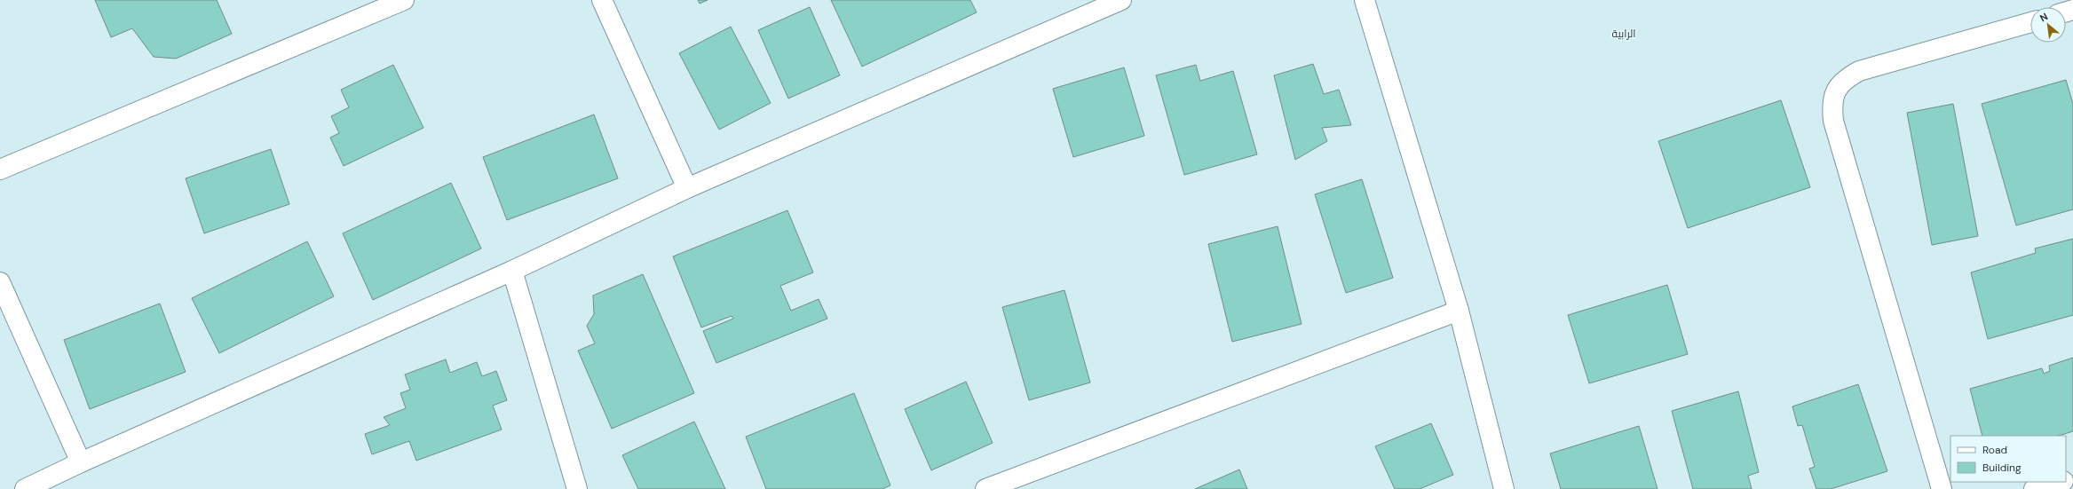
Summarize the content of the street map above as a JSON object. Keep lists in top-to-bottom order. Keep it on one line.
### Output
{"districts":["الرابية"],"legend":["Road","Building"],"north":"top left"}
